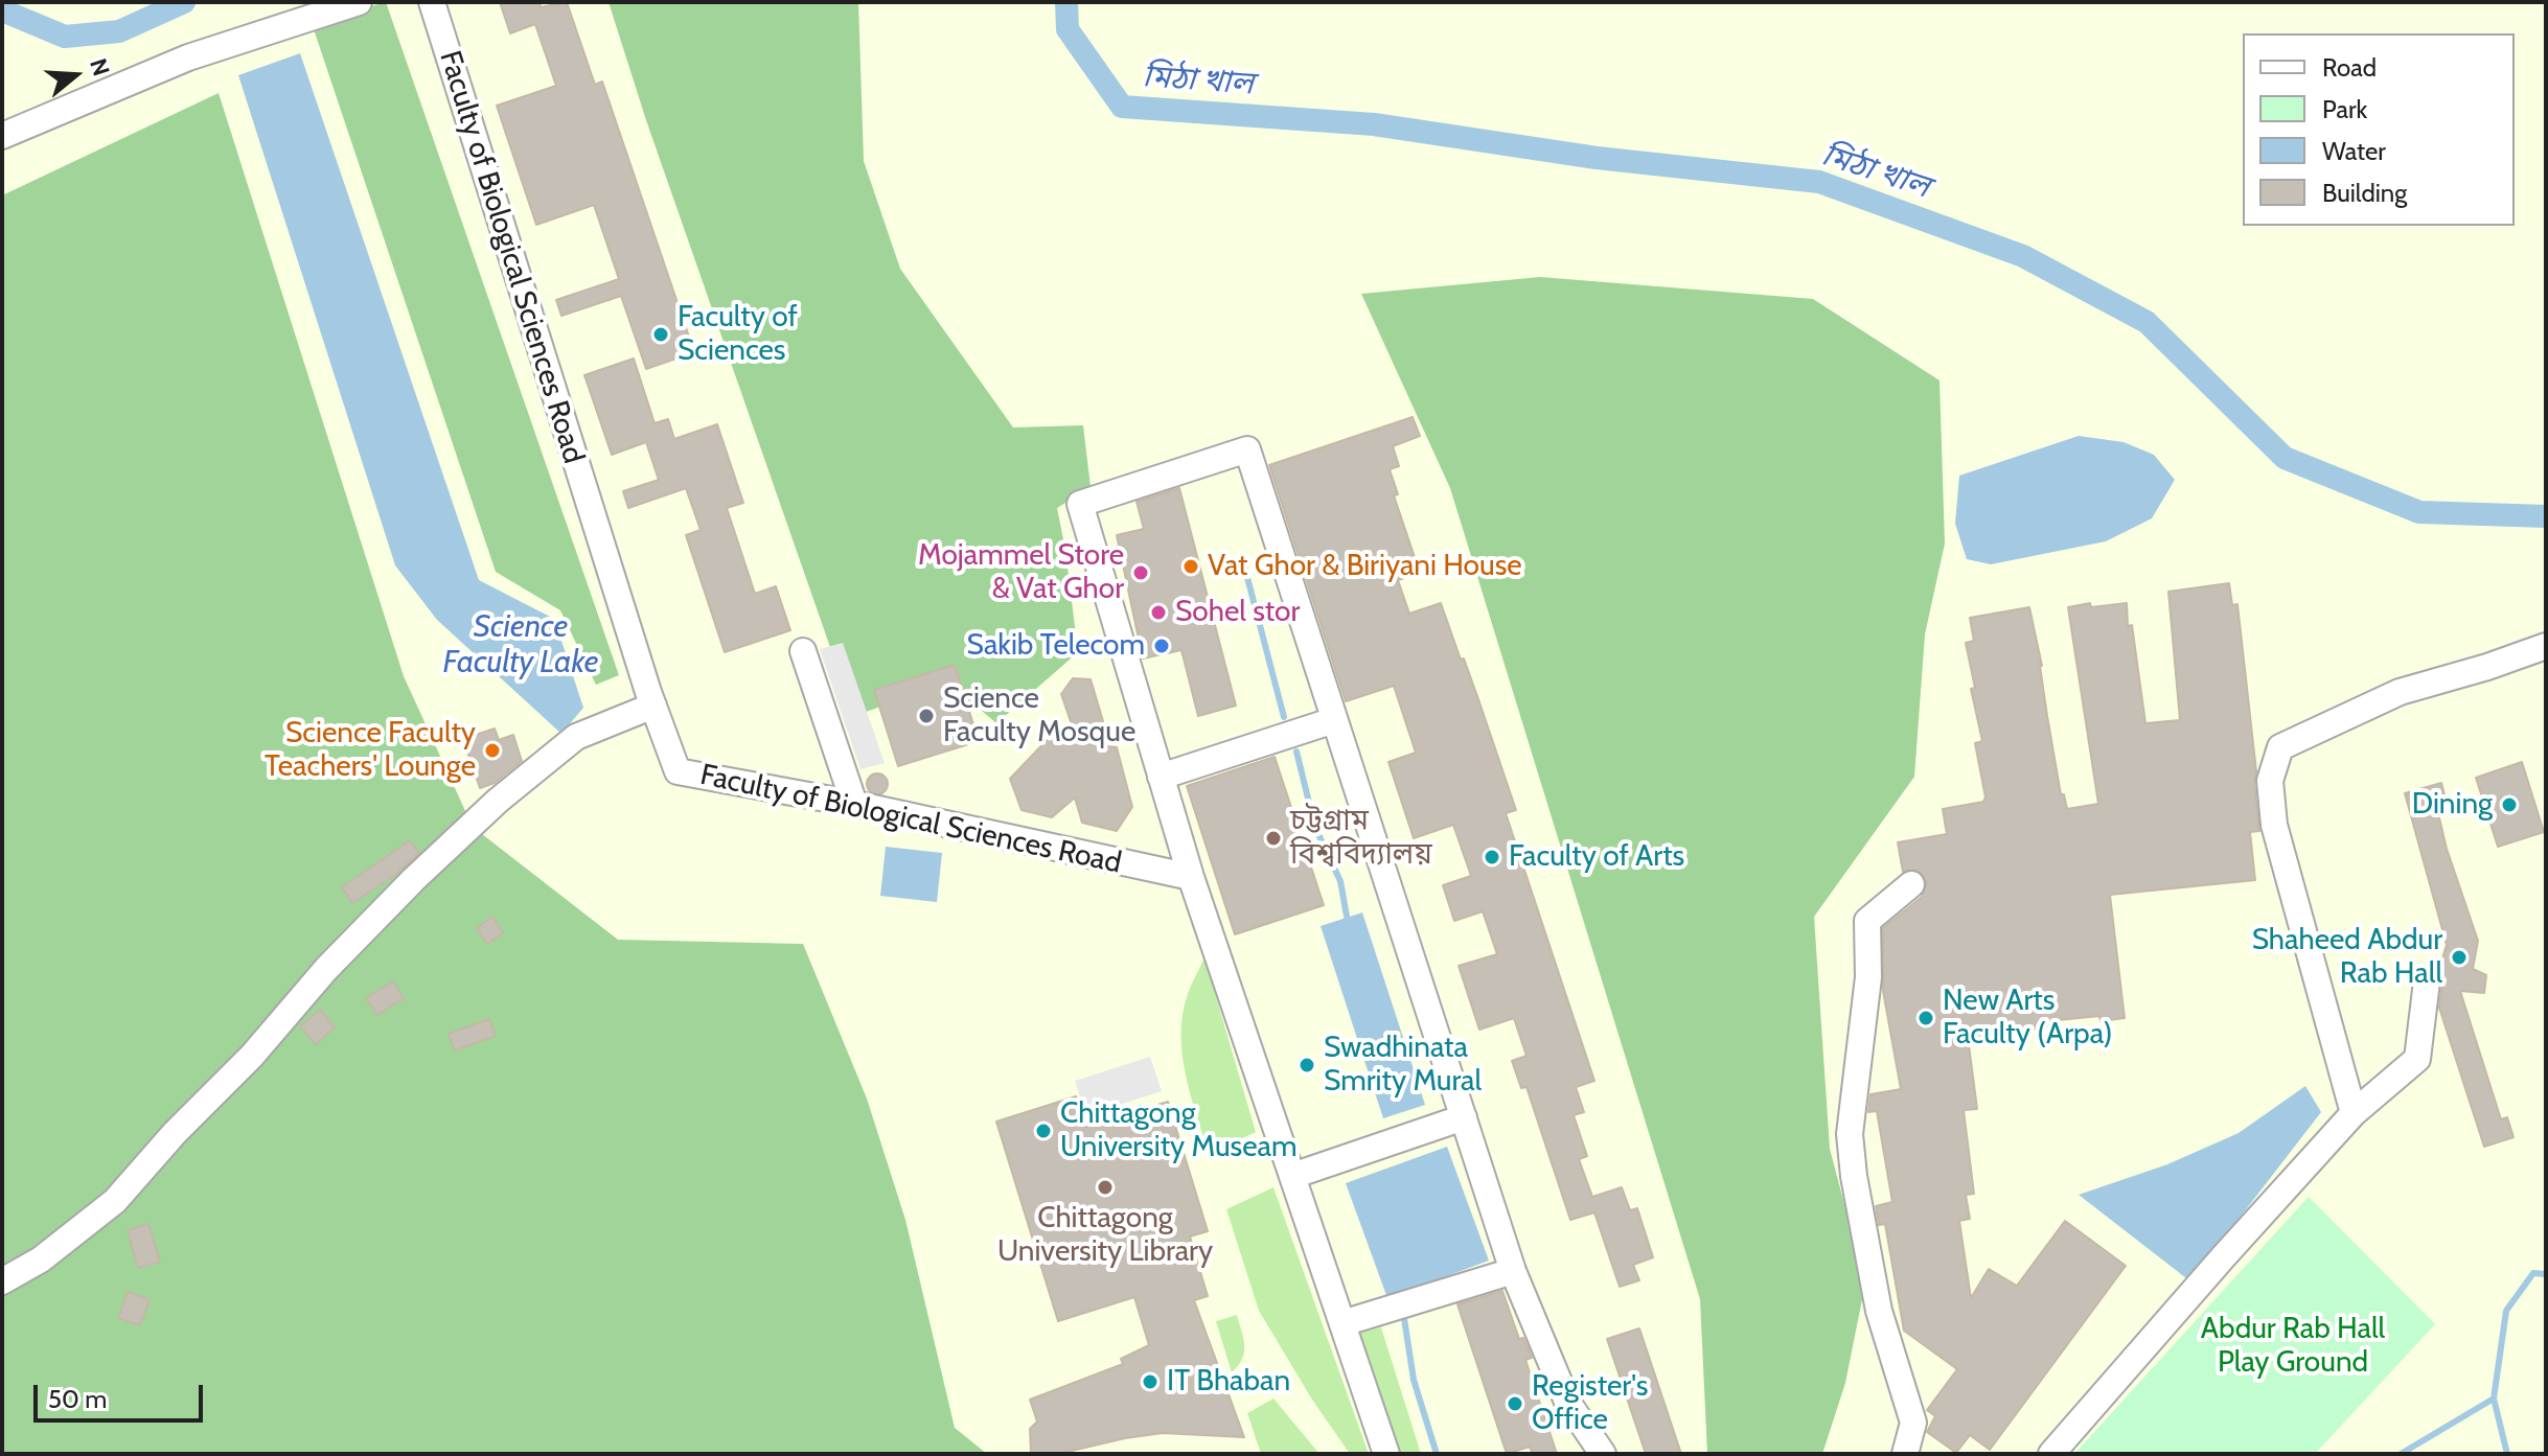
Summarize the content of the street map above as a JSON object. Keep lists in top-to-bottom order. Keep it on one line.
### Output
{"streets":{"street":["Faculty of Biological Sciences Road"]},"water":["মিঠা খাল","Science Faculty Lake"],"parks":["Abdur Rab Hall Play Ground"],"places":["Faculty of Sciences","Vat Ghor & Biriyani House","Mojammel Store & Vat Ghor","Sohel stor","Sakib Telecom","Science Faculty Mosque","Science Faculty Teachers' Lounge","Dining","চট্টগ্রাম বিশ্ববিদ্যালয়","Faculty of Arts","Shaheed Abdur Rab Hall","New Arts Faculty (Arpa)","Swadhinata Smrity Mural","Chittagong University Museam","Chittagong University Library","IT Bhaban","Register's Office"],"legend":["Road","Park","Water","Building"],"scale_bar":"50 m","north":"right"}
